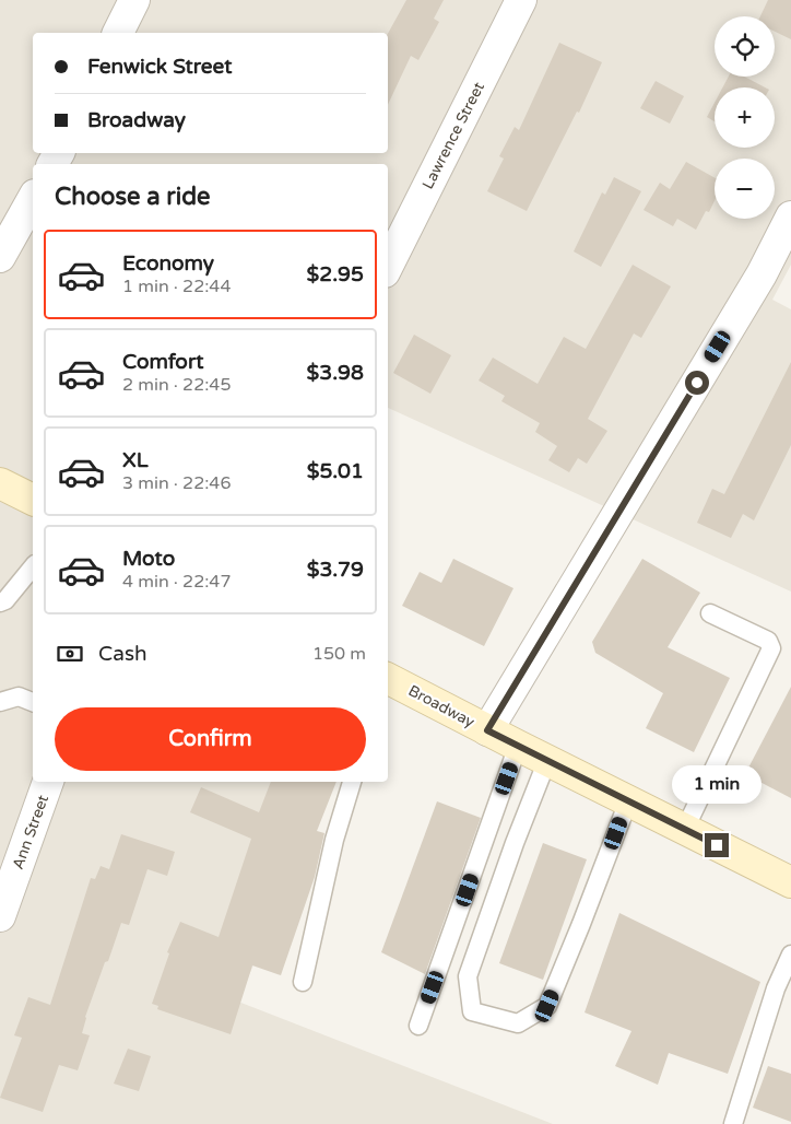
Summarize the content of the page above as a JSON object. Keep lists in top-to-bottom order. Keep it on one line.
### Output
{"streets":{"main road":["Broadway"],"street":["Lawrence Street","Ann Street"]},"page":{"map_buttons":["+","−"],"banner":["Fenwick Street","Broadway"],"heading":"Choose a ride","list":[{"name":"Economy","note":"1 min · 22:44","value":"$2.95"},{"name":"Comfort","note":"2 min · 22:45","value":"$3.98"},{"name":"XL","note":"3 min · 22:46","value":"$5.01"},{"name":"Moto","note":"4 min · 22:47","value":"$3.79"}],"pay":["Cash","150 m"],"buttons":"Confirm","bubble":"1 min"}}
